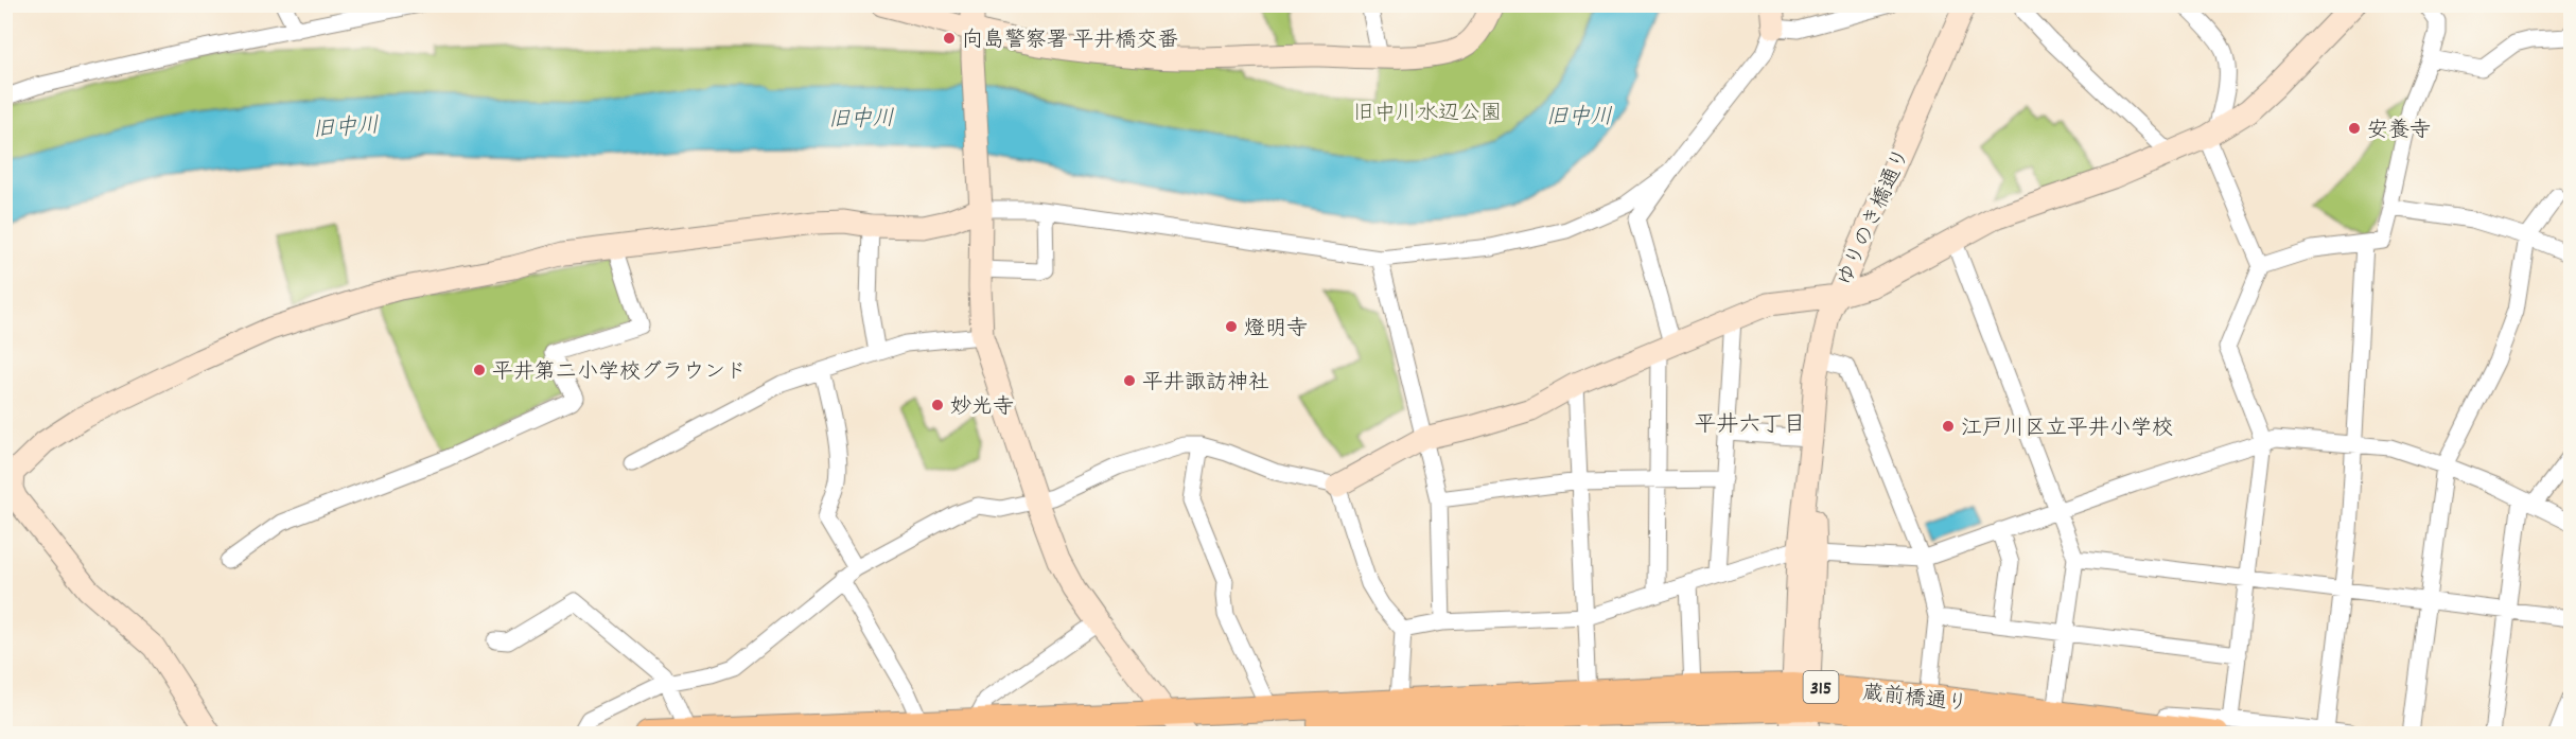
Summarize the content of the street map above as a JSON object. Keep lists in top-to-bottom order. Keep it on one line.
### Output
{"streets":{"main road":["315","蔵前橋通り"],"street":["ゆりのき橋通り"]},"crossings":[["ゆりのき橋通り","蔵前橋通り"],["315","蔵前橋通り"]],"districts":["平井六丁目"],"water":["旧中川"],"parks":["旧中川水辺公園"],"places":["向島警察署 平井橋交番","安養寺","燈明寺","平井第二小学校グラウンド","平井諏訪神社","妙光寺","江戸川区立平井小学校"]}
